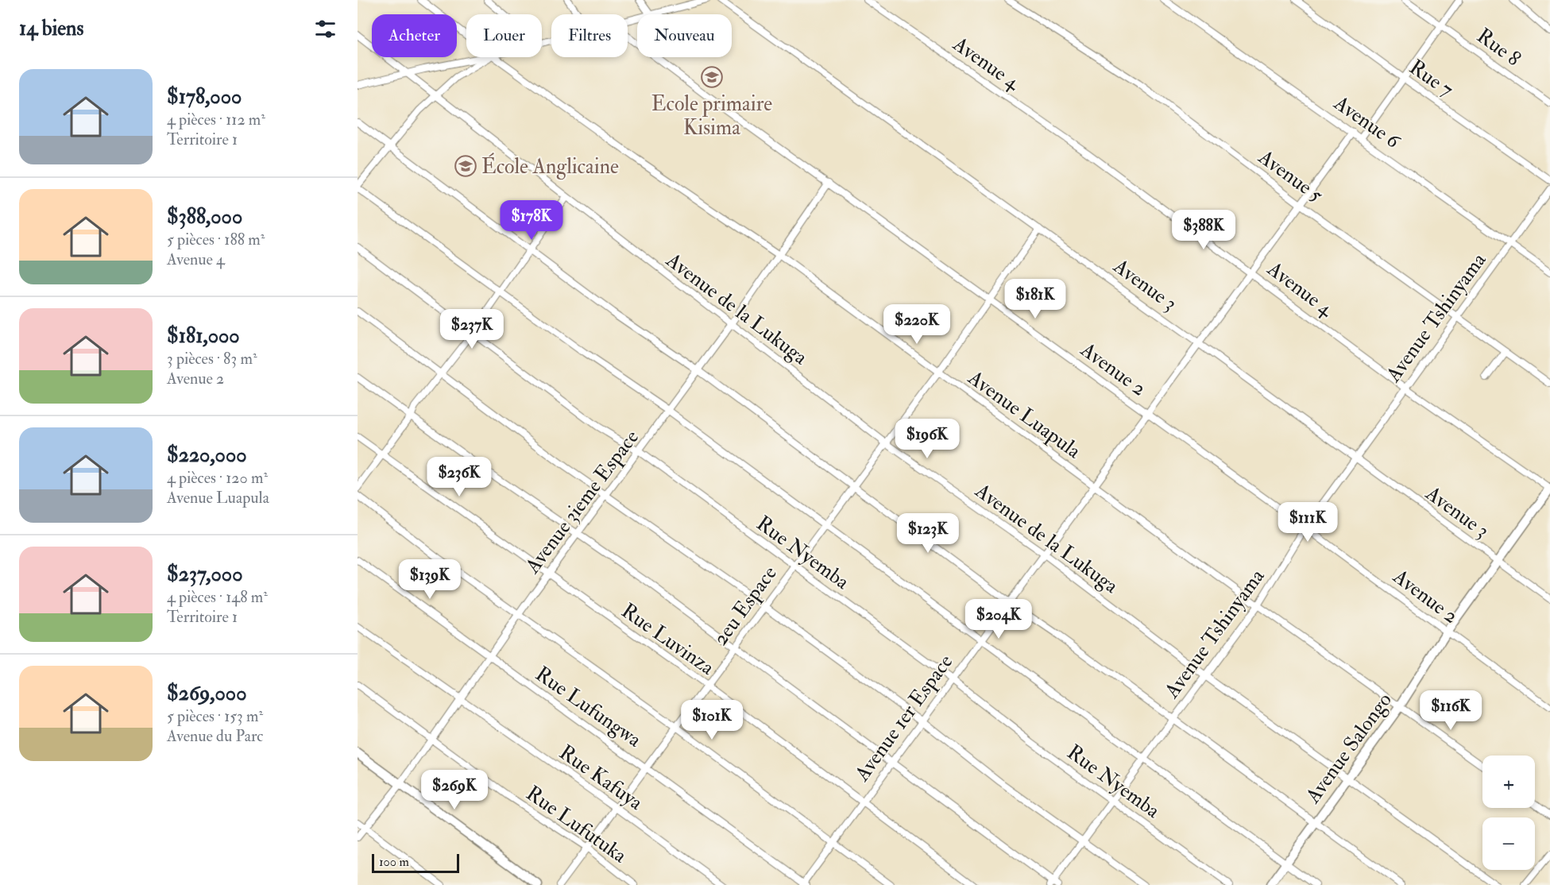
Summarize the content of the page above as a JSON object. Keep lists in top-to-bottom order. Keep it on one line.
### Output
{"streets":{"street":["Rue 8","Avenue 4","Rue 7","Avenue 6","Avenue 5","Avenue 3","Avenue de la Lukuga","Avenue Tshinyama","Avenue 2","Avenue Luapula","Avenue 3ieme Espace","Rue Nyemba","2eu Espace","Rue Luvinza","Rue Lufungwa","Avenue 1er Espace","Avenue Salongo","Rue Kafuya","Rue Lufutuka"]},"crossings":[["Avenue 4","Avenue Tshinyama"],["Avenue 4","Avenue 1er Espace"],["Avenue 4","Avenue Salongo"],["Avenue 6","Avenue Tshinyama"],["Avenue 6","Avenue 1er Espace"],["Avenue 5","Avenue Tshinyama"],["Avenue 5","Avenue 1er Espace"],["Avenue 3","Avenue Tshinyama"],["Avenue 3","2eu Espace"],["Avenue 3","Avenue 1er Espace"],["Avenue 3","Avenue Salongo"],["Avenue de la Lukuga","Avenue Tshinyama"],["Avenue de la Lukuga","Avenue 3ieme Espace"],["Avenue de la Lukuga","2eu Espace"],["Avenue de la Lukuga","Avenue 1er Espace"],["Avenue de la Lukuga","Avenue Salongo"],["Avenue Tshinyama","Avenue 2"],["Avenue Tshinyama","Avenue Luapula"],["Avenue Tshinyama","Rue Nyemba"],["Avenue 2","Avenue 3ieme Espace"],["Avenue 2","2eu Espace"],["Avenue 2","Avenue 1er Espace"],["Avenue 2","Avenue Salongo"],["Avenue Luapula","Avenue 3ieme Espace"],["Avenue Luapula","2eu Espace"],["Avenue Luapula","Avenue 1er Espace"],["Avenue Luapula","Avenue Salongo"],["Avenue 3ieme Espace","Rue Nyemba"],["Avenue 3ieme Espace","Rue Luvinza"],["Avenue 3ieme Espace","Rue Lufungwa"],["Avenue 3ieme Espace","Rue Kafuya"],["Avenue 3ieme Espace","Rue Lufutuka"],["Rue Nyemba","2eu Espace"],["Rue Nyemba","Avenue 1er Espace"],["2eu Espace","Rue Luvinza"],["2eu Espace","Rue Lufungwa"],["2eu Espace","Rue Kafuya"],["2eu Espace","Rue Lufutuka"],["Rue Luvinza","Avenue 1er Espace"],["Rue Lufungwa","Avenue 1er Espace"]],"places":{"school or university":["Ecole primaire Kisima","École Anglicaine"]},"scale_bar":"100 m","page":{"heading":"14 biens","chip":["Acheter","Louer","Filtres","Nouveau"],"list":[{"name":"$178,000","note":"4 pièces · 112 m² · Territoire 1"},{"name":"$388,000","note":"5 pièces · 188 m² · Avenue 4"},{"name":"$181,000","note":"3 pièces · 83 m² · Avenue 2"},{"name":"$220,000","note":"4 pièces · 120 m² · Avenue Luapula"},{"name":"$237,000","note":"4 pièces · 148 m² · Territoire 1"},{"name":"$269,000","note":"5 pièces · 153 m² · Avenue du Parc"}],"price":["$178K","$388K","$181K","$220K","$237K","$196K","$236K","$111K","$123K","$139K","$204K","$116K","$101K","$269K"],"map_buttons":["+","−"],"scale":"100 m"}}
